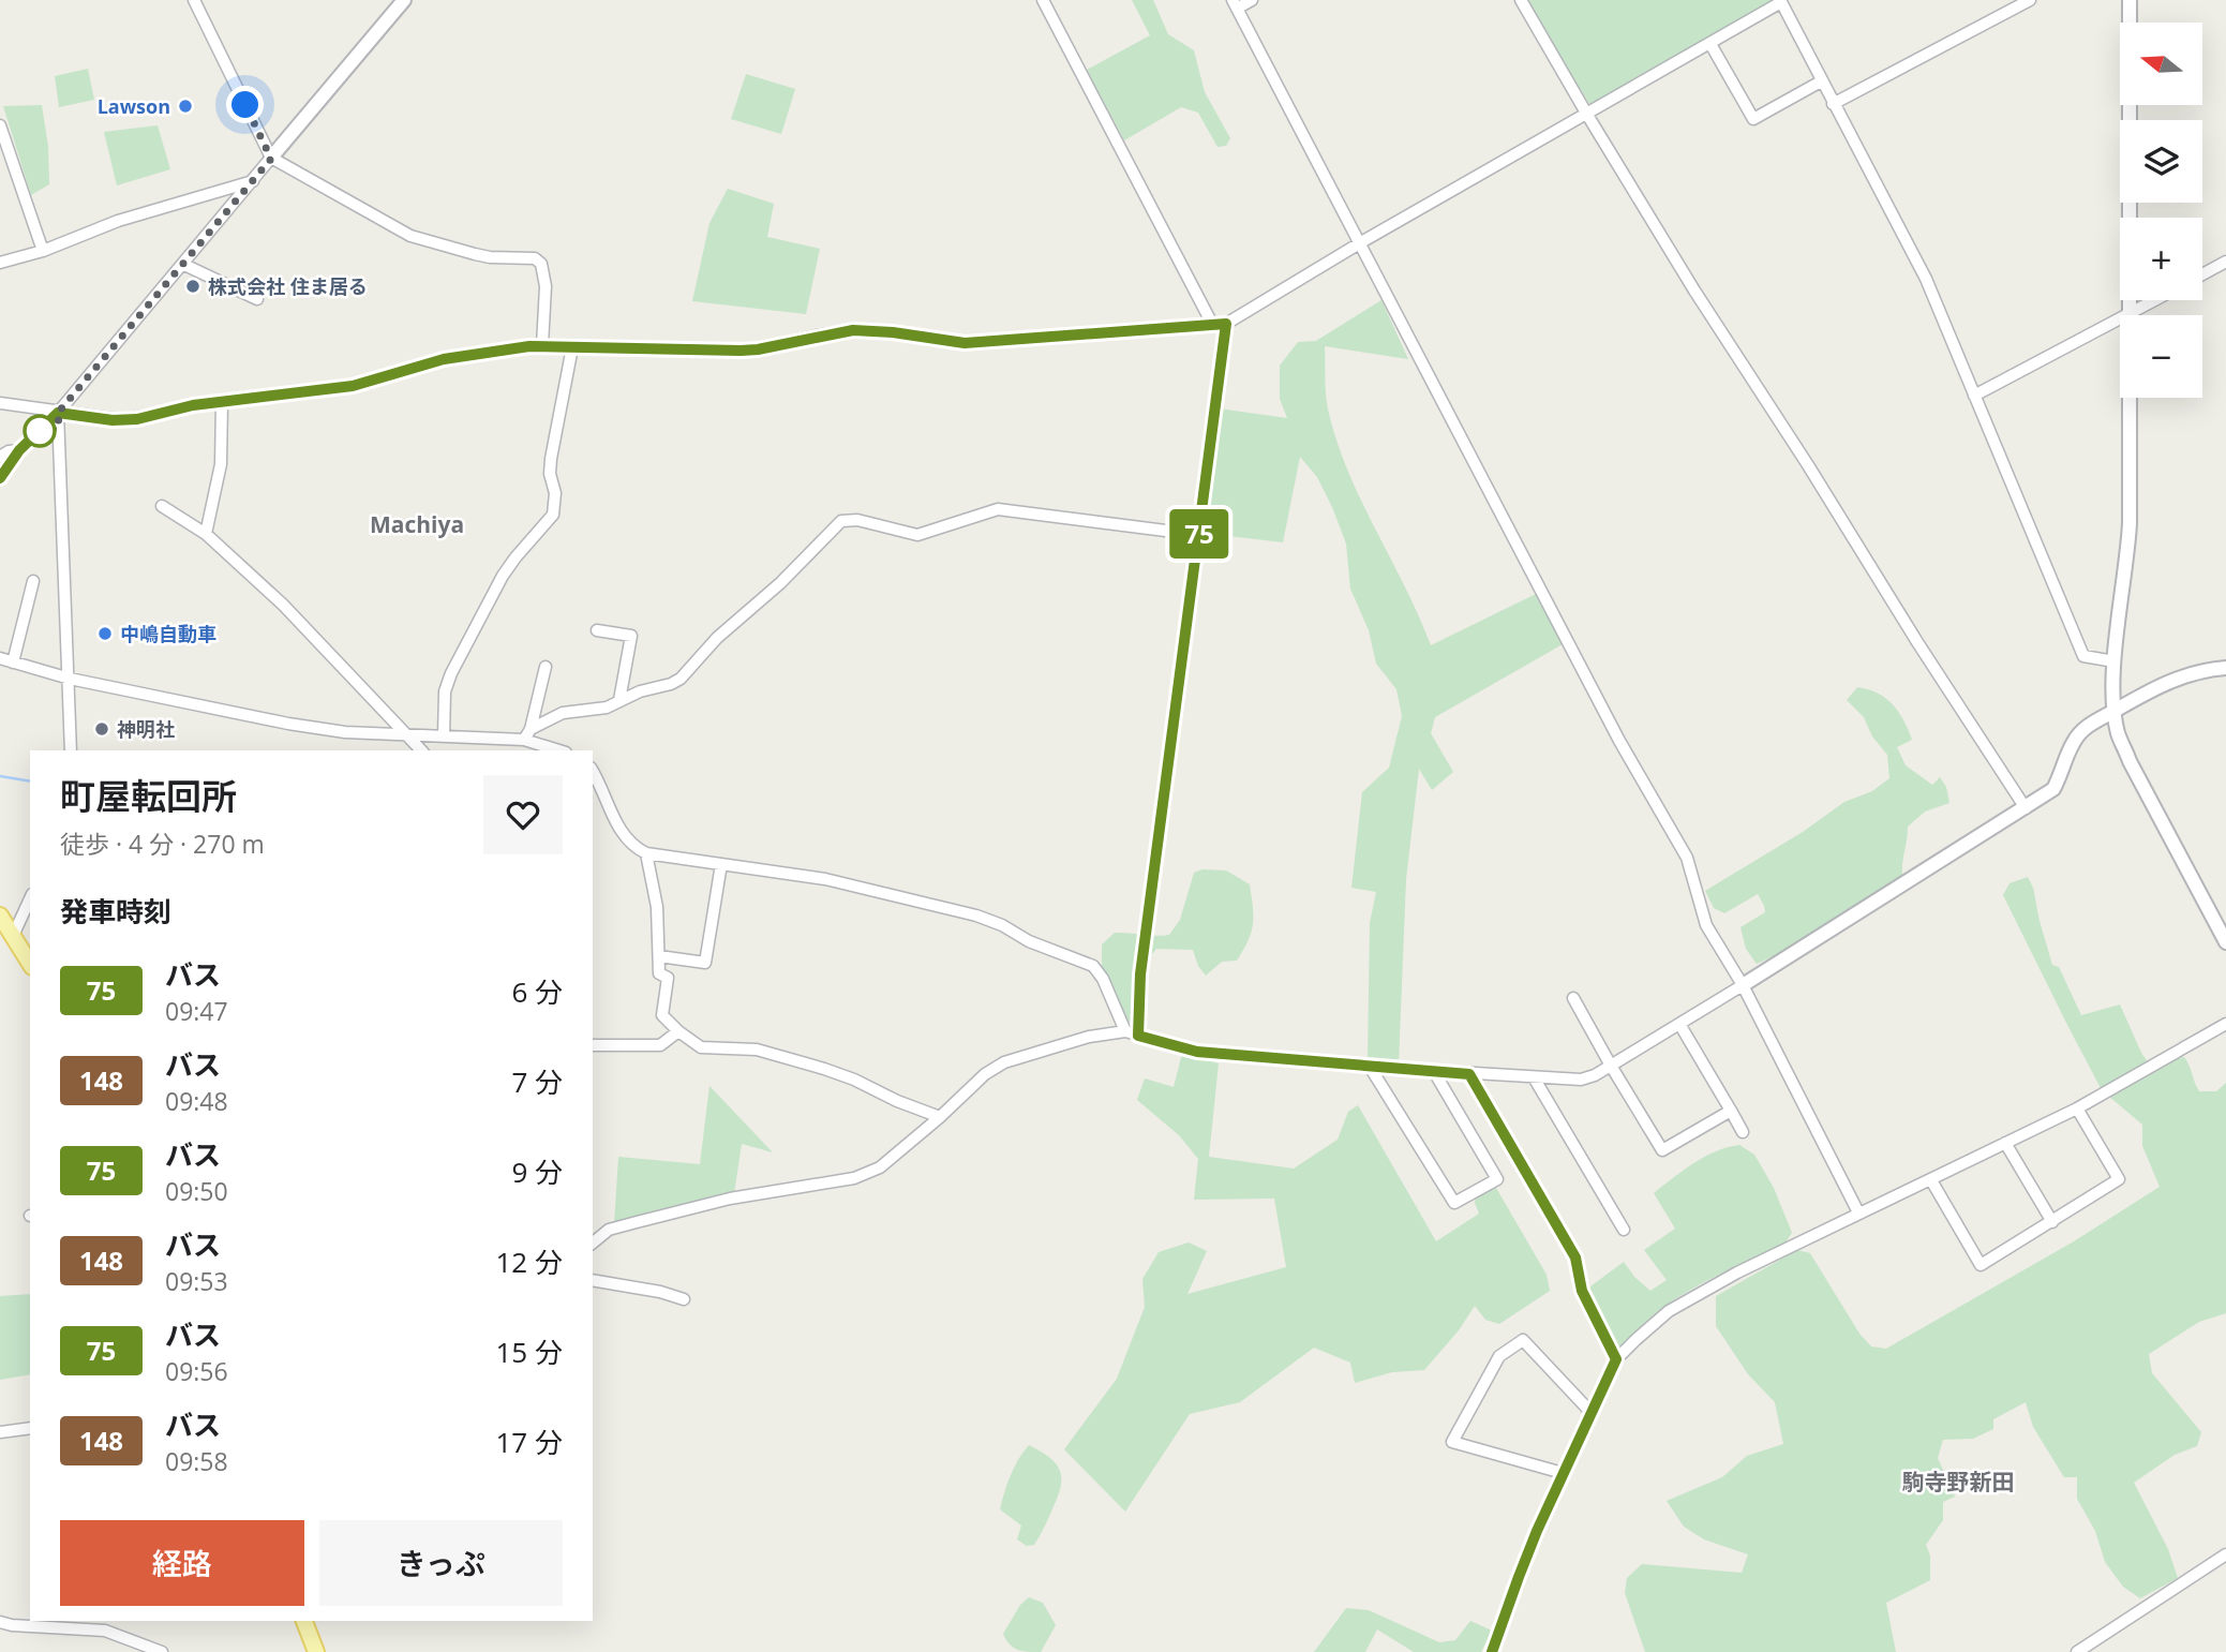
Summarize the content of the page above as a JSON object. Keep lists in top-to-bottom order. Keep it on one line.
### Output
{"districts":["Machiya","駒寺野新田"],"places":["Lawson","株式会社 住ま居る","中嶋自動車","神明社"],"lines":["bus line 75"],"north":"left","page":{"on_map":"75","map_buttons":["+","−"],"heading":[["町屋転回所","徒歩 · 4 分 · 270 m"],"発車時刻"],"list":[{"mark":"75","name":"バス","note":"09:47","value":"6 分"},{"mark":"148","name":"バス","note":"09:48","value":"7 分"},{"mark":"75","name":"バス","note":"09:50","value":"9 分"},{"mark":"148","name":"バス","note":"09:53","value":"12 分"},{"mark":"75","name":"バス","note":"09:56","value":"15 分"},{"mark":"148","name":"バス","note":"09:58","value":"17 分"}],"buttons":["経路","きっぷ"]}}
